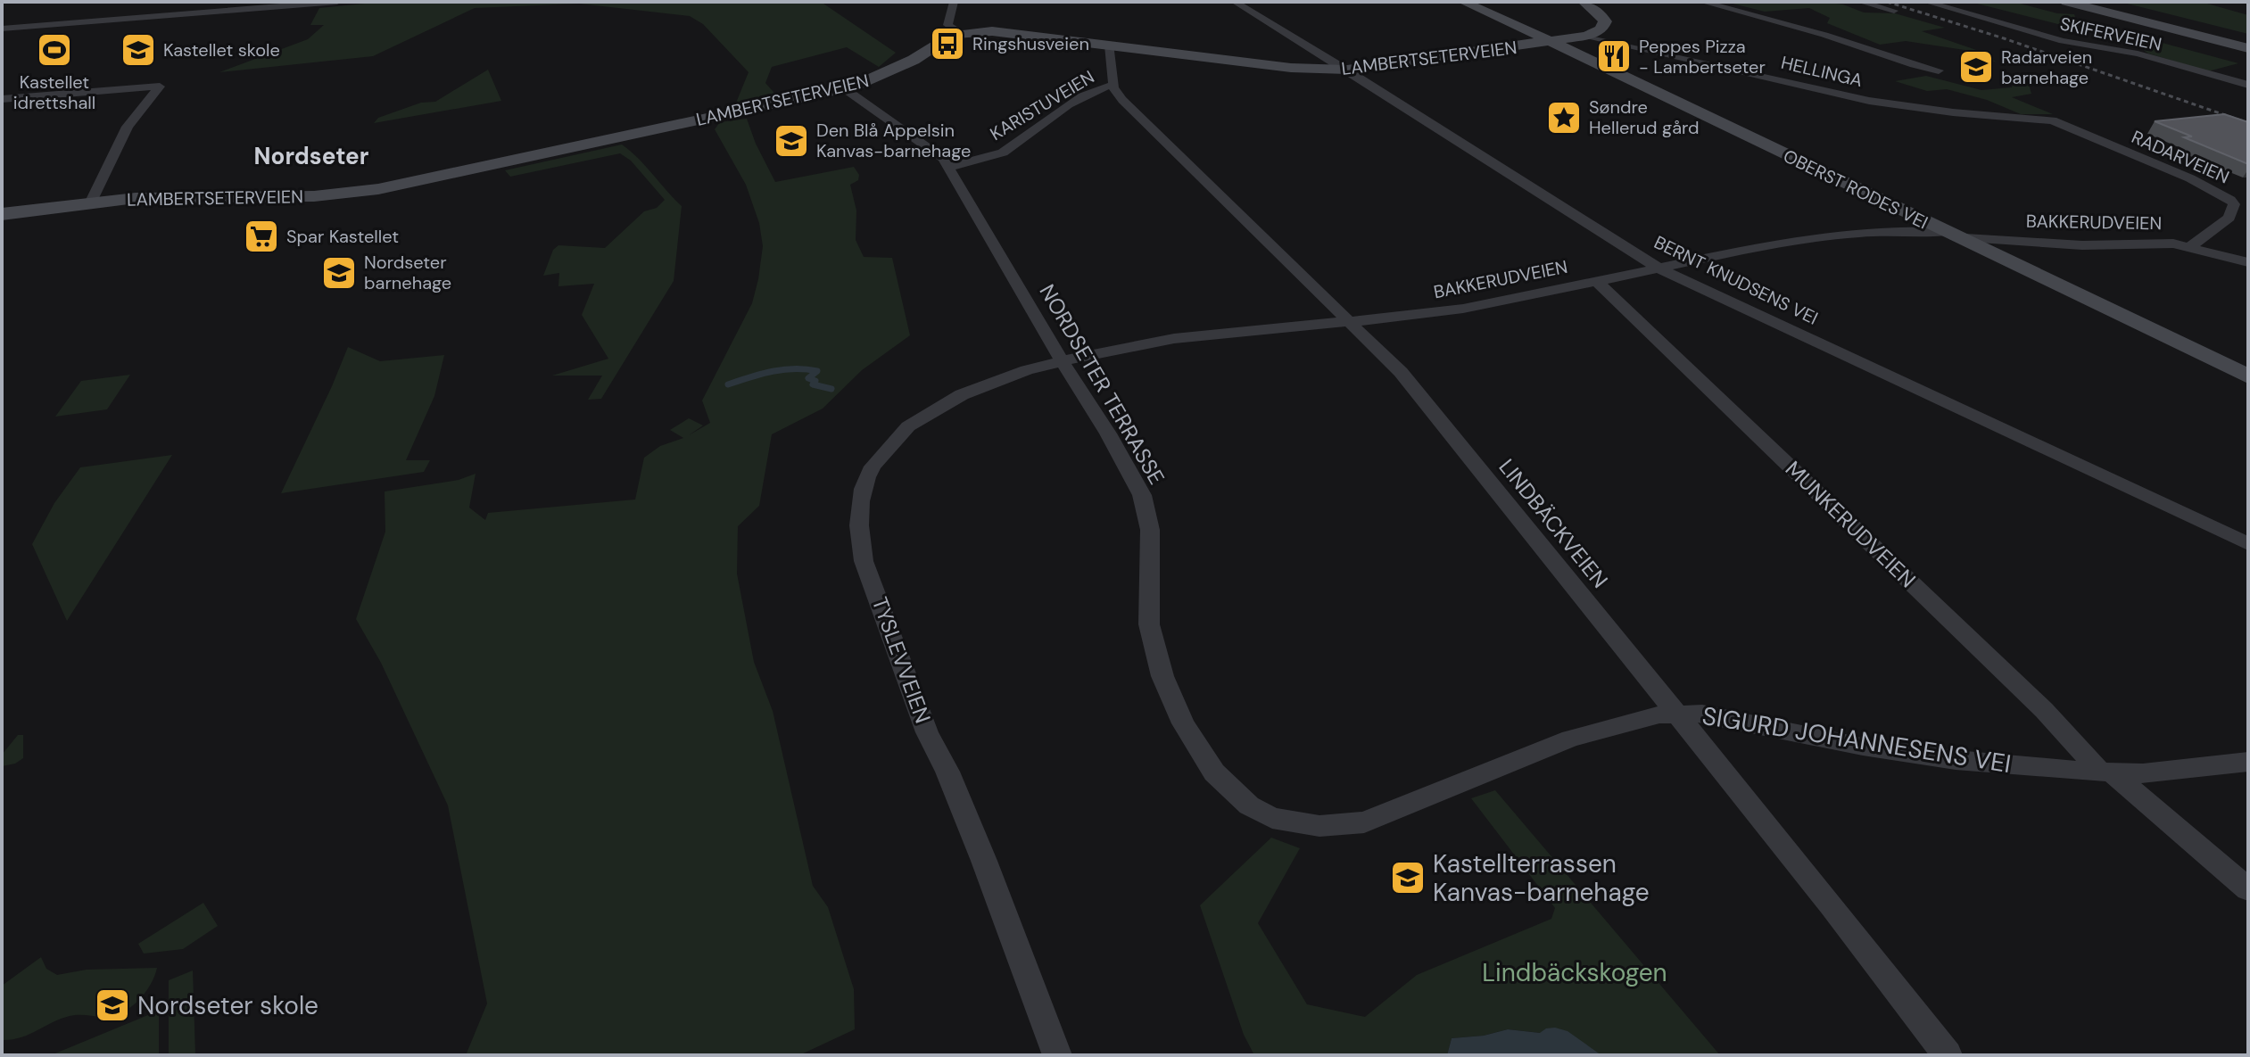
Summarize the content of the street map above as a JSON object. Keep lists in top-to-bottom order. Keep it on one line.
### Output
{"streets":{"main road":["LAMBERTSETERVEIEN","OBERST RODES VEI"],"street":["SKIFERVEIEN","HELLINGA","KARISTUVEIEN","RADARVEIEN","BAKKERUDVEIEN","BERNT KNUDSENS VEI","NORDSETER TERRASSE","LINDBÄCKVEIEN","MUNKERUDVEIEN","TYSLEVVEIEN","SIGURD JOHANNESENS VEI"]},"crossings":[["LAMBERTSETERVEIEN","HELLINGA"],["LAMBERTSETERVEIEN","OBERST RODES VEI"],["LAMBERTSETERVEIEN","BERNT KNUDSENS VEI"],["LAMBERTSETERVEIEN","NORDSETER TERRASSE"],["HELLINGA","RADARVEIEN"],["KARISTUVEIEN","NORDSETER TERRASSE"],["KARISTUVEIEN","LINDBÄCKVEIEN"],["RADARVEIEN","BAKKERUDVEIEN"],["OBERST RODES VEI","BAKKERUDVEIEN"],["BAKKERUDVEIEN","BERNT KNUDSENS VEI"],["BAKKERUDVEIEN","NORDSETER TERRASSE"],["BAKKERUDVEIEN","LINDBÄCKVEIEN"],["BAKKERUDVEIEN","MUNKERUDVEIEN"],["BAKKERUDVEIEN","TYSLEVVEIEN"],["NORDSETER TERRASSE","LINDBÄCKVEIEN"],["NORDSETER TERRASSE","TYSLEVVEIEN"],["NORDSETER TERRASSE","SIGURD JOHANNESENS VEI"],["LINDBÄCKVEIEN","SIGURD JOHANNESENS VEI"],["MUNKERUDVEIEN","SIGURD JOHANNESENS VEI"]],"districts":["Nordseter"],"parks":["Lindbäckskogen"],"places":{"bus stop":["Ringshusveien"],"sports":["Kastellet idrettshall"],"school or university":["Kastellet skole","Radarveien barnehage","Den Blå Appelsin Kanvas-barnehage","Nordseter barnehage","Kastellterrassen Kanvas-barnehage","Nordseter skole"],"restaurant":["Peppes Pizza - Lambertseter"],"place":["Søndre Hellerud gård"],"supermarket":["Spar Kastellet"]}}
